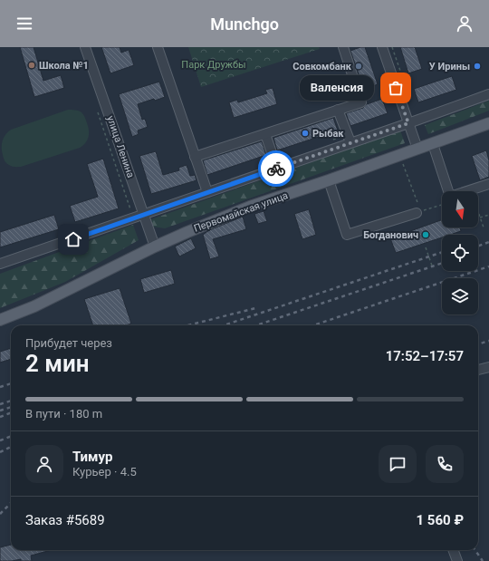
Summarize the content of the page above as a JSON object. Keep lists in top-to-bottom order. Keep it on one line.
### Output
{"streets":{"main road":["Первомайская улица"],"street":["улица Ленина"]},"crossings":[["улица Ленина","Первомайская улица"]],"parks":["Парк Дружбы"],"places":["Школа №1","Совкомбанк","У Ирины","Валенсия","Рыбак","Богданович"],"north":"bottom","page":{"header":"Munchgo","bubble":"Валенсия","heading":["2 мин","Прибудет через","17:52–17:57"],"panel":["Тимур","Курьер · 4.5","Заказ #5689","1 560 ₽"],"bar":"В пути · 180 m"}}
